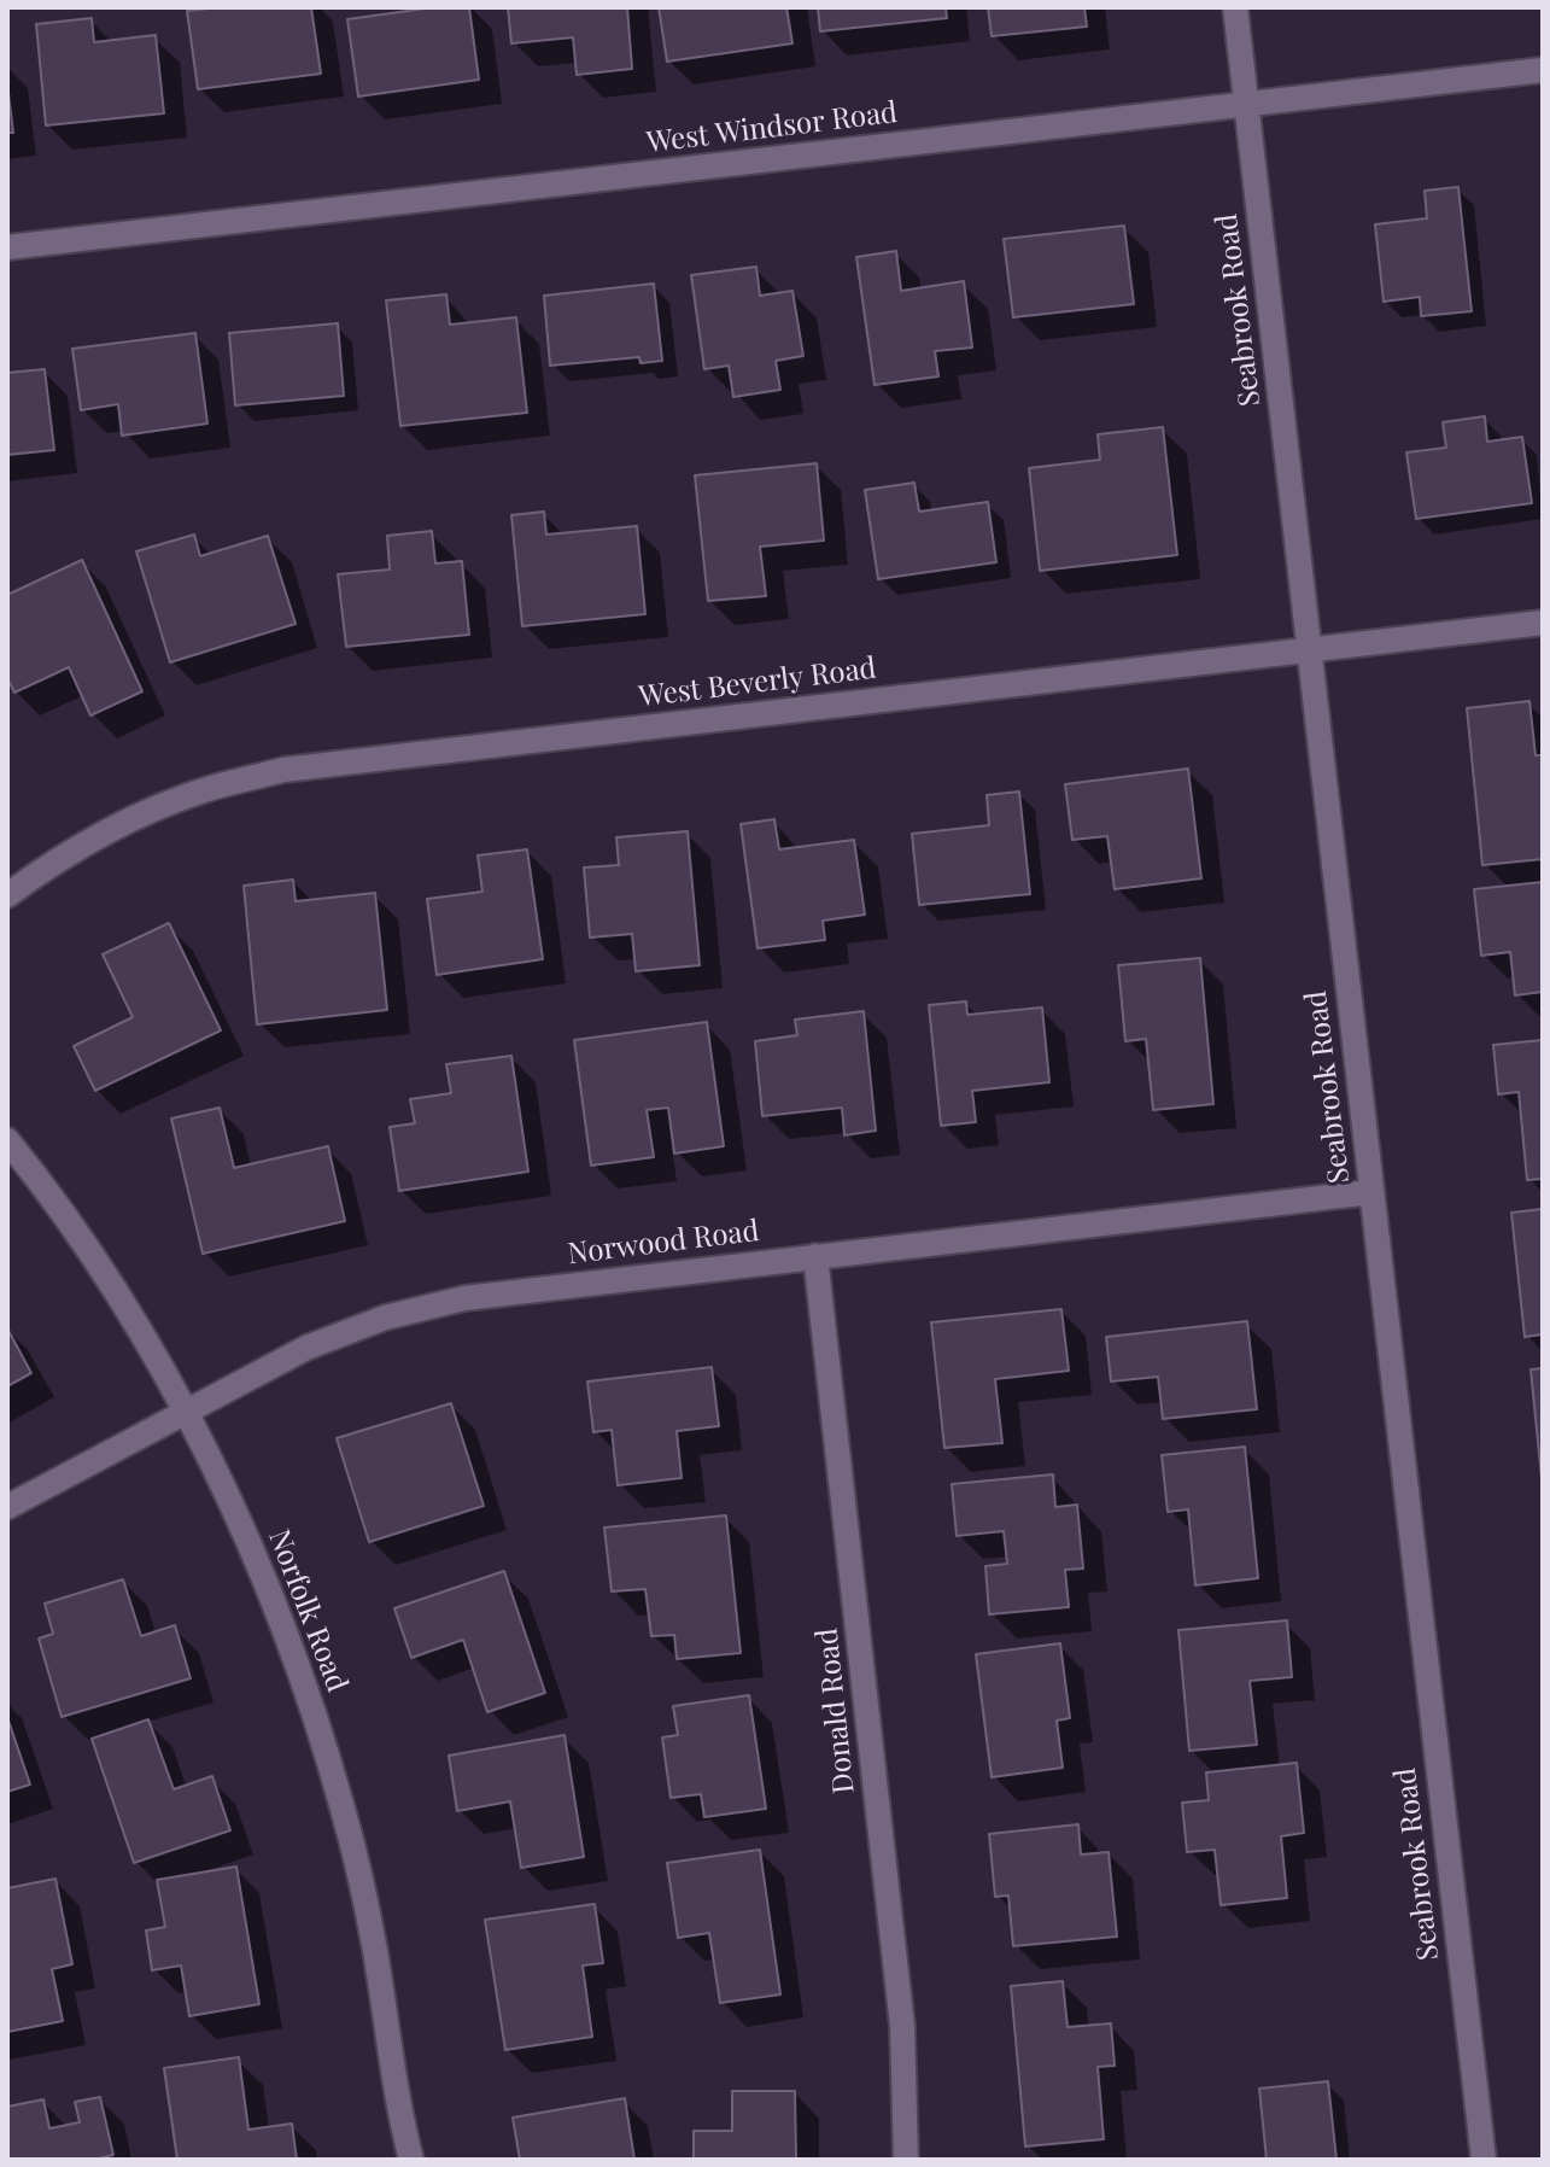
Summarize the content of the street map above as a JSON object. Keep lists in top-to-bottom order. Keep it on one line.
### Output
{"streets":{"street":["West Windsor Road","Seabrook Road","West Beverly Road","Norwood Road","Norfolk Road","Donald Road"]},"crossings":[["West Windsor Road","Seabrook Road"],["Seabrook Road","West Beverly Road"],["Seabrook Road","Norwood Road"],["Norwood Road","Norfolk Road"],["Norwood Road","Donald Road"]]}
